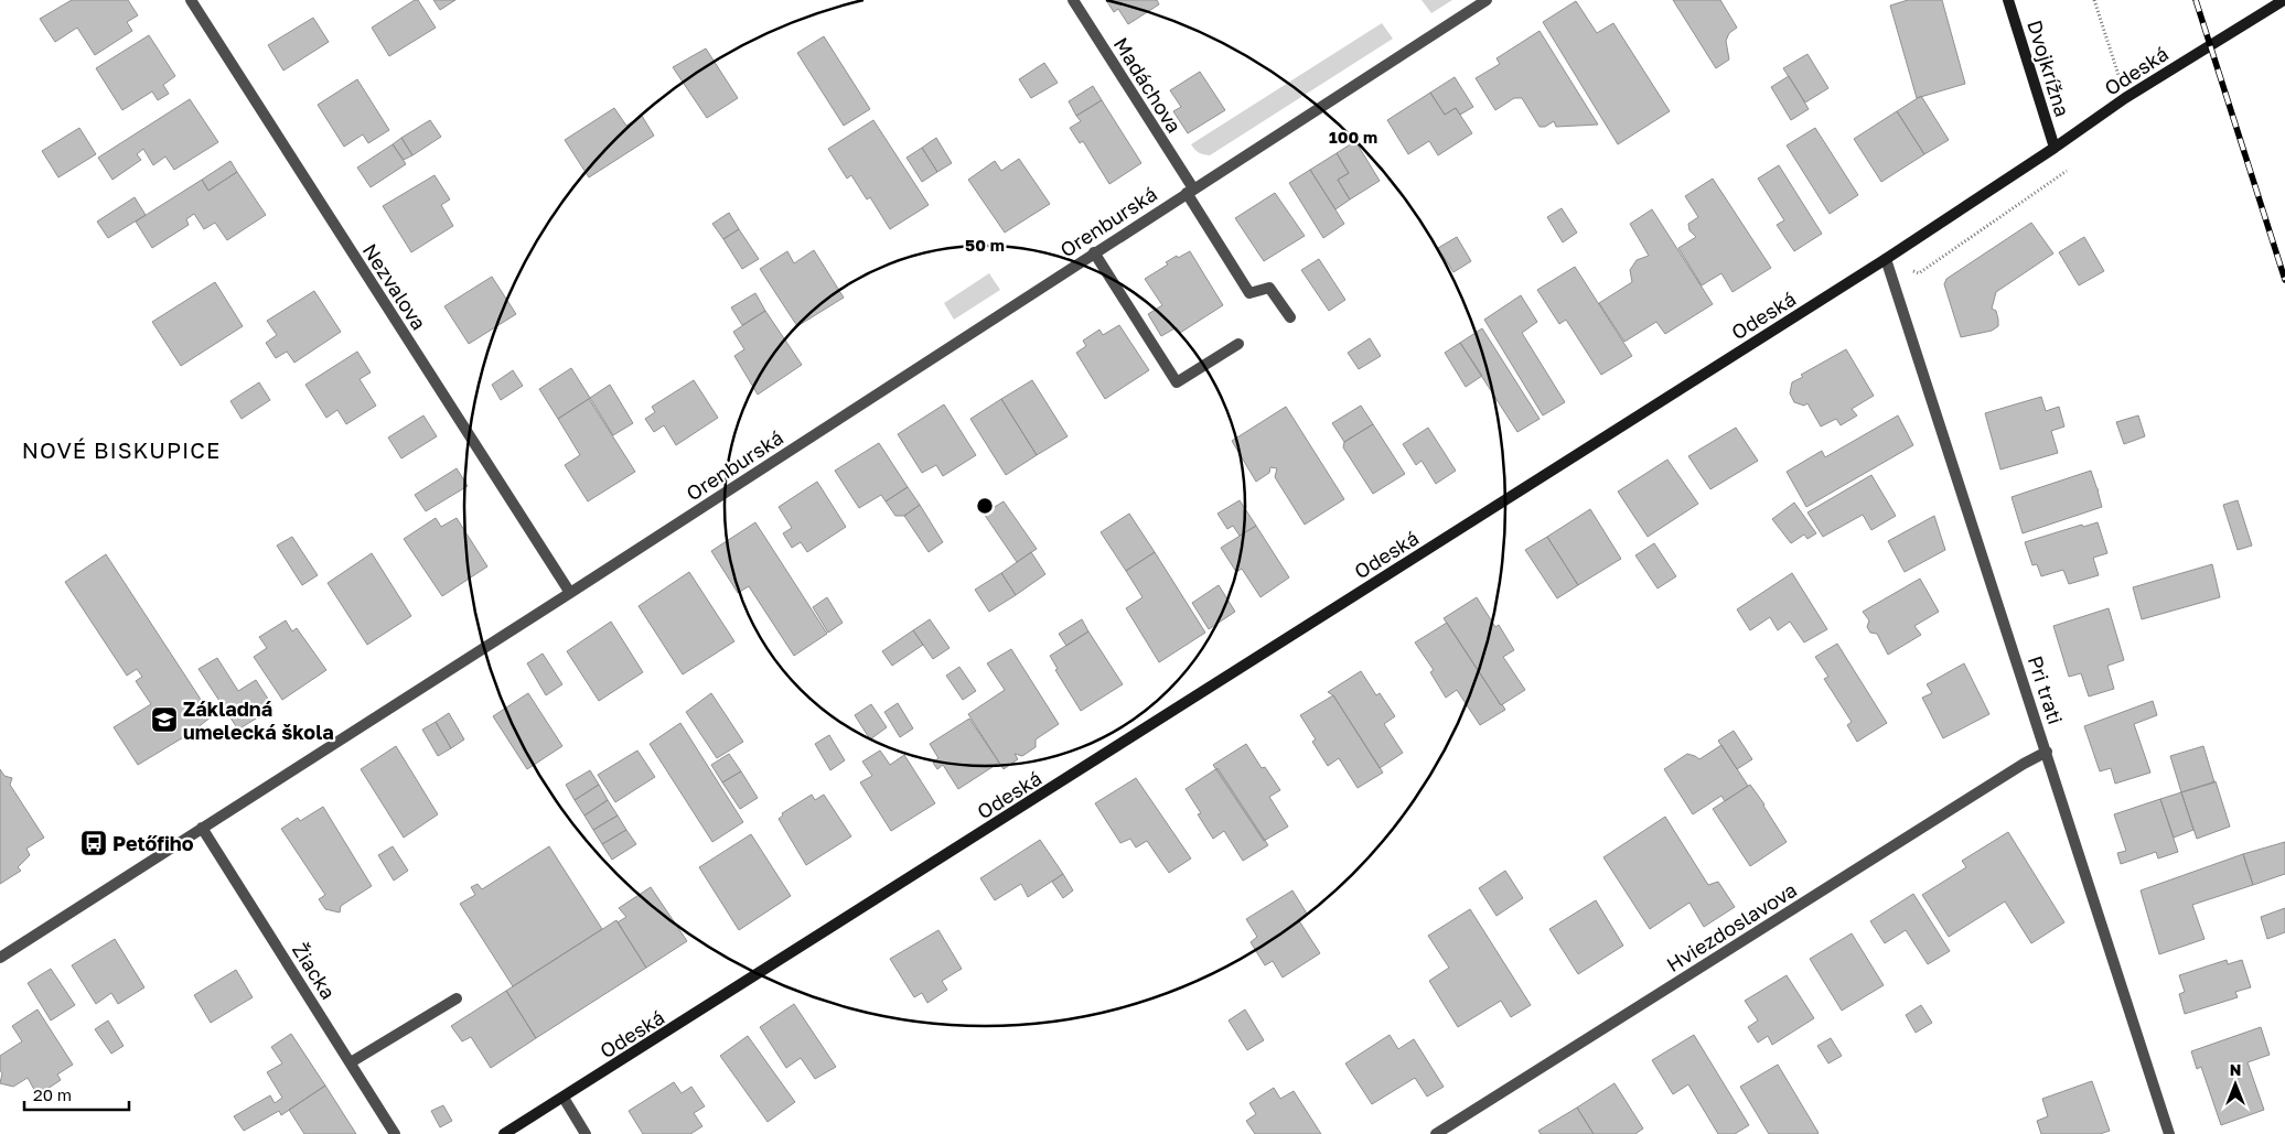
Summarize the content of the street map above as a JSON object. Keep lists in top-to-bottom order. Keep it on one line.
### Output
{"streets":{"street":["Dvojkrížna","Odeská","Madáchova","Orenburská","Nezvalova","Pri trati","Hviezdoslavova","Žiacka"]},"crossings":[["Dvojkrížna","Odeská"],["Odeská","Pri trati"],["Madáchova","Orenburská"],["Orenburská","Nezvalova"],["Orenburská","Žiacka"],["Pri trati","Hviezdoslavova"]],"districts":["NOVÉ BISKUPICE"],"places":{"school or university":["Základná umelecká škola"],"bus stop":["Petőfiho"]},"scale_bar":"20 m","north":"top","rings":["100 m","50 m"]}
